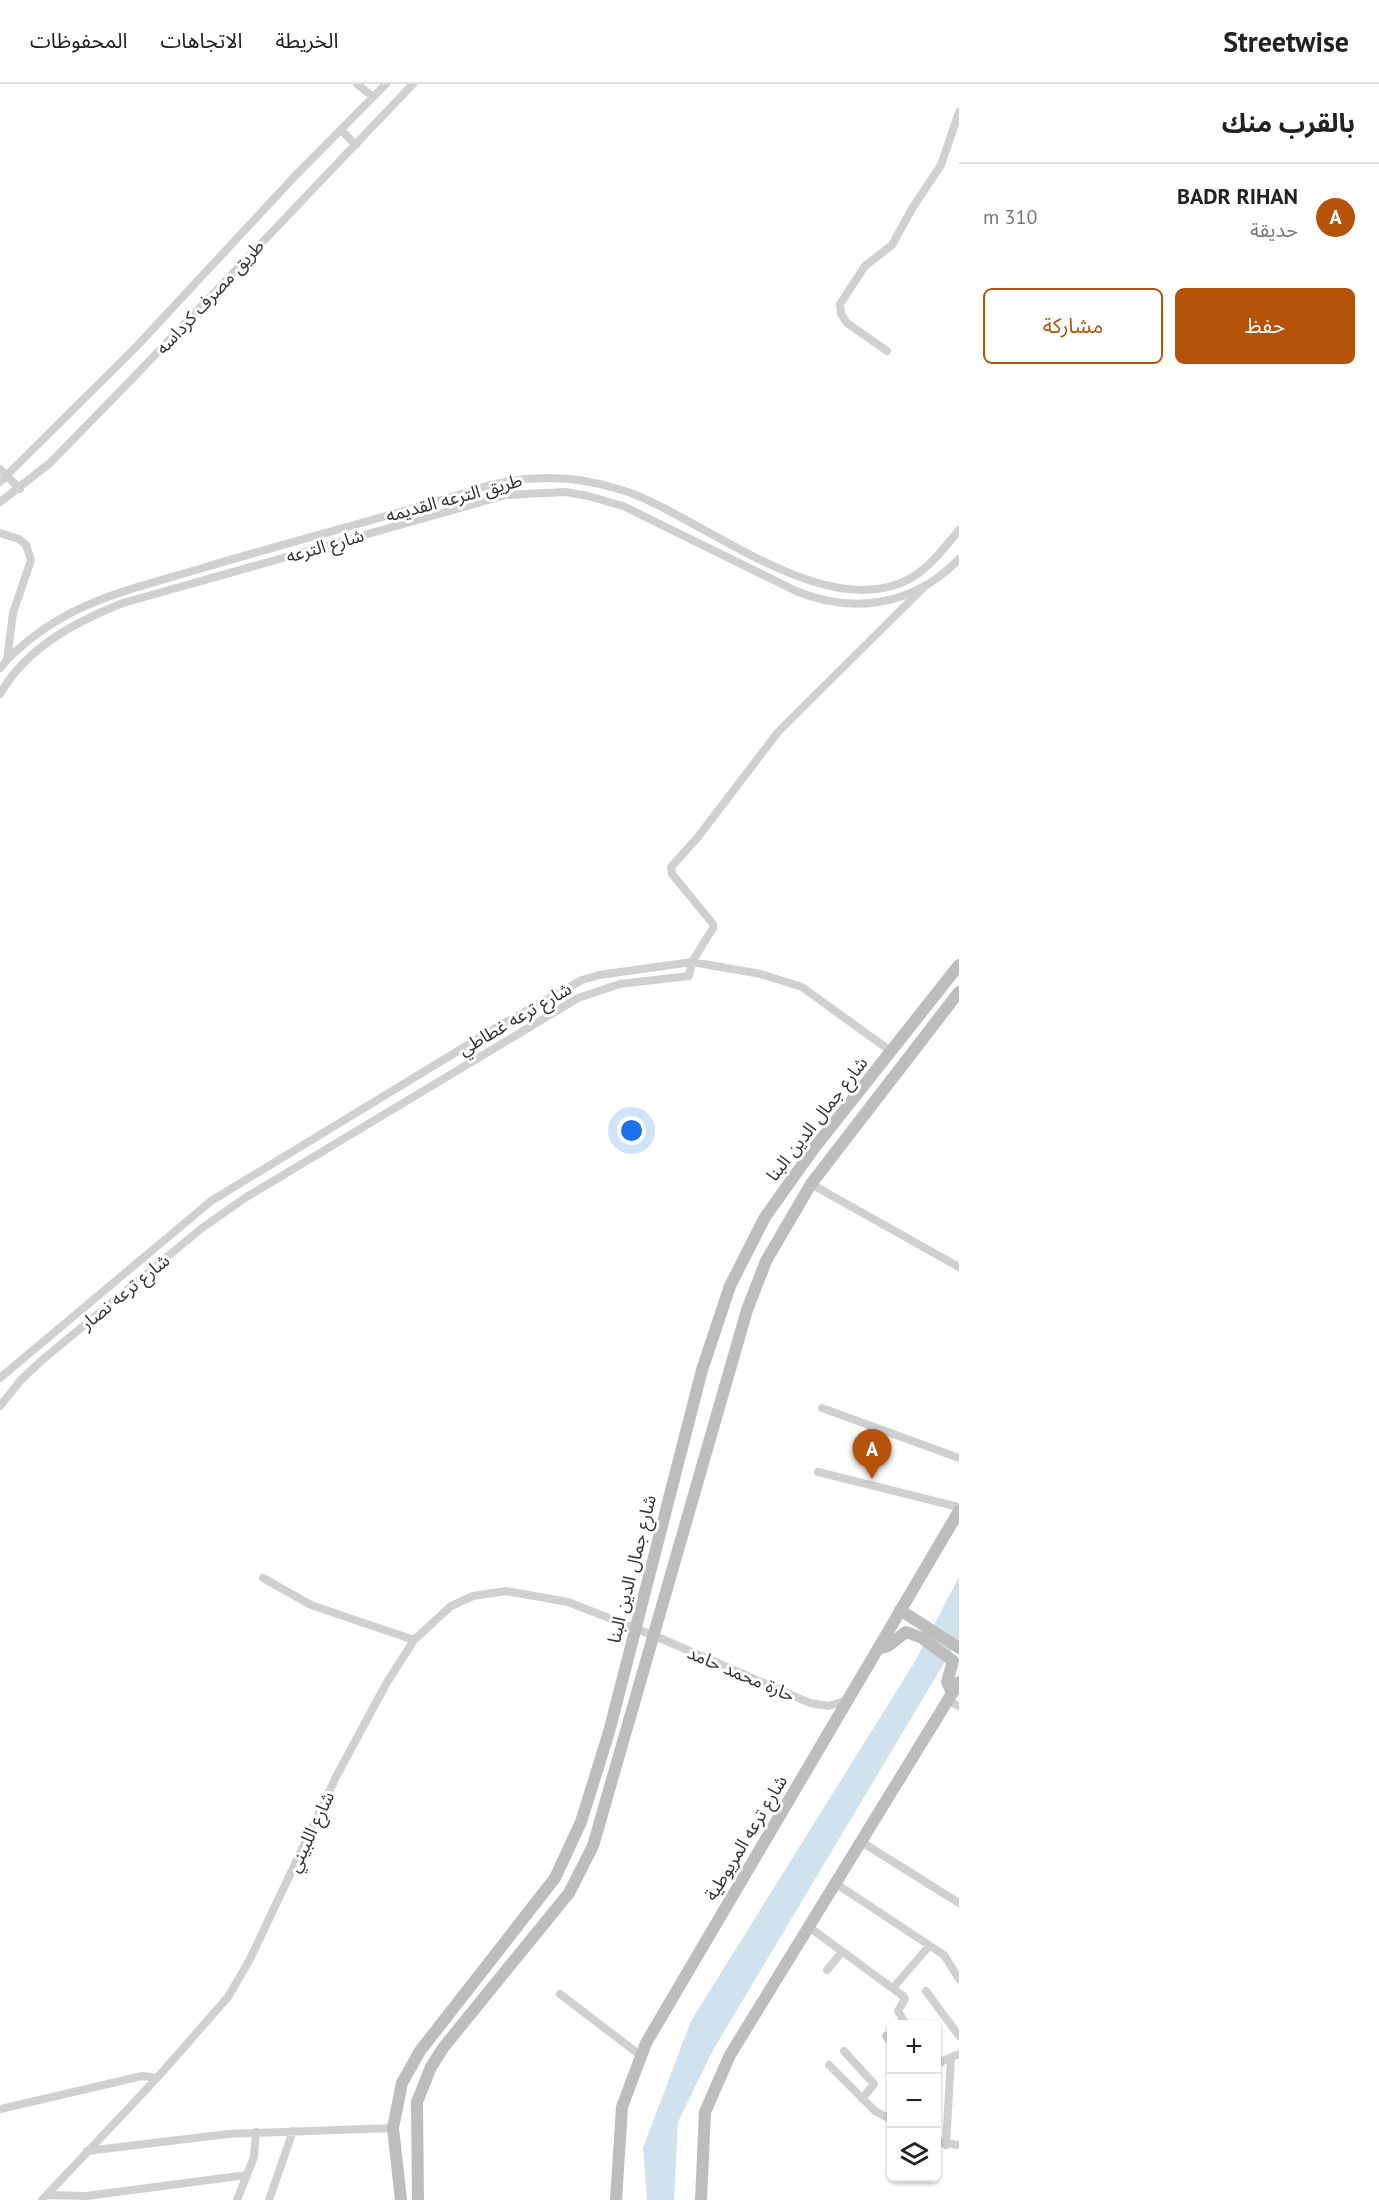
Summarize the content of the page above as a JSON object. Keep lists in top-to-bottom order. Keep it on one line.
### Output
{"streets":{"main road":["شارع جمال الدين البنا","شارع ترعه المريوطية"],"street":["طريق مصرف كرداسه","طريق الترعه القديمه","شارع الترعه","شارع ترعه غطاطي","شارع ترعه نصار","حارة محمد حامد","شارع اللبيني"]},"crossings":[["شارع ترعه غطاطي","شارع جمال الدين البنا"],["شارع ترعه غطاطي","شارع ترعه نصار"],["شارع جمال الدين البنا","حارة محمد حامد"],["شارع جمال الدين البنا","شارع اللبيني"],["حارة محمد حامد","شارع اللبيني"],["حارة محمد حامد","شارع ترعه المريوطية"]],"page":{"header":"Streetwise","nav":["الخريطة","الاتجاهات","المحفوظات"],"heading":"بالقرب منك","list":[{"mark":"A","name":"BADR RIHAN","note":"حديقة","value":"310 m"}],"buttons":["حفظ","مشاركة"],"pins":"A","map_buttons":["+","−"]}}
